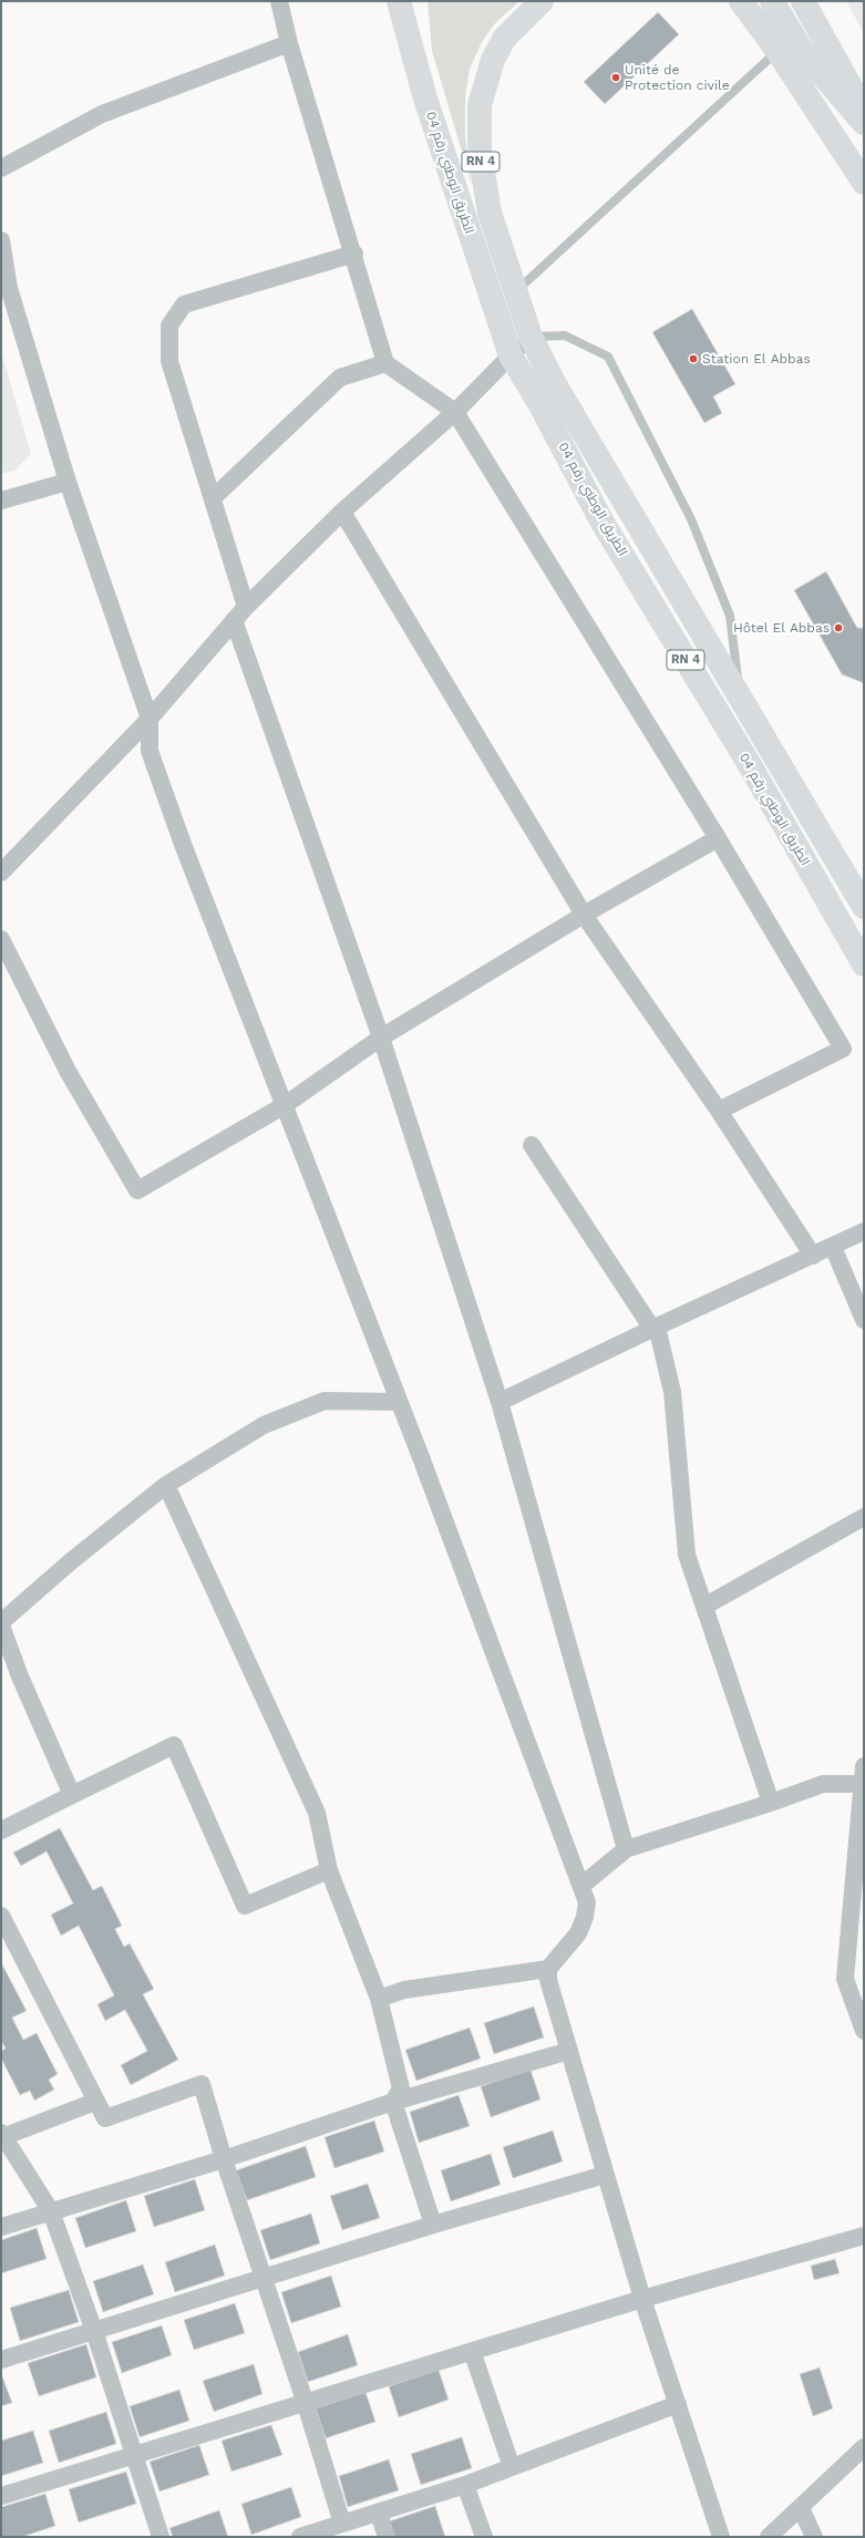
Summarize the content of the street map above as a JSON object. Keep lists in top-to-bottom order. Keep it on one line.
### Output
{"streets":{"main road":["RN 4","الطريق الوطني رقم 04"]},"crossings":[["RN 4","الطريق الوطني رقم 04"]],"places":["Unité de Protection civile","Station El Abbas","Hôtel El Abbas"]}
